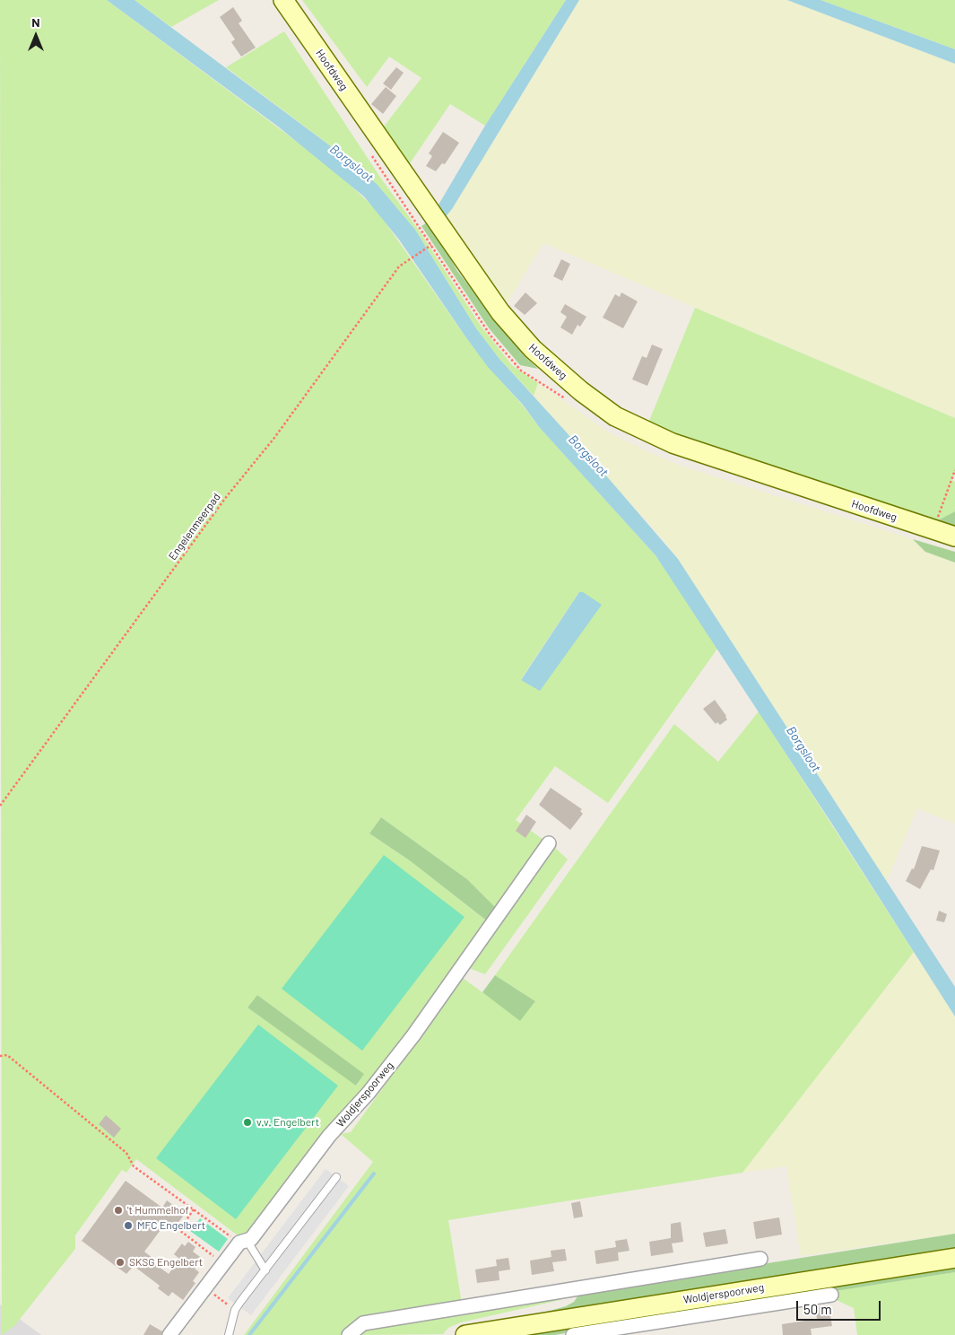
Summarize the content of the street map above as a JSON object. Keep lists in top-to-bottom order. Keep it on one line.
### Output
{"streets":{"main road":["Hoofdweg","Woldjerspoorweg"],"path":["Engelenmeerpad"]},"water":["Borgsloot"],"places":["v.v. Engelbert","'t Hummelhof","MFC Engelbert","SKSG Engelbert"],"scale_bar":"50 m","north":"top"}
